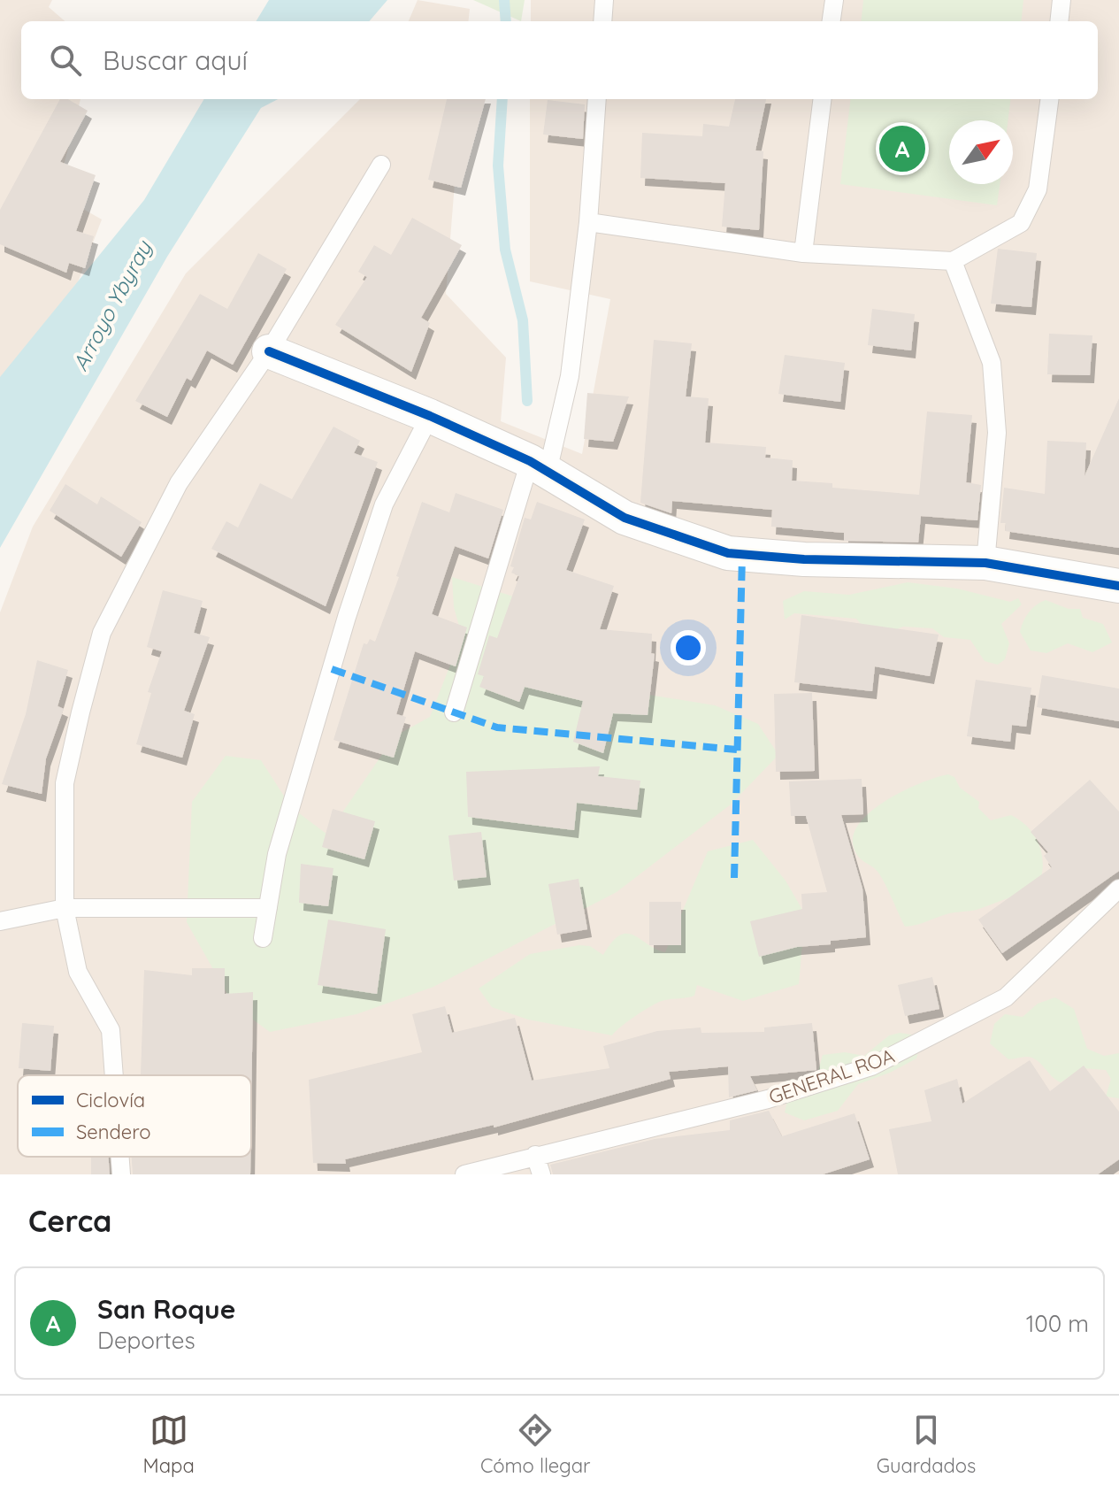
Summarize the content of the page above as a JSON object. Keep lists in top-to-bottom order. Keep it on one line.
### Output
{"streets":{"lane":["GENERAL ROA"]},"water":["Arroyo Ybyray"],"legend":["Ciclovía","Sendero"],"north":"top right","page":{"search":"Buscar aquí","pins":"A","heading":"Cerca","list":[{"mark":"A","name":"San Roque","note":"Deportes","value":"100 m"}],"nav":["Mapa","Cómo llegar","Guardados"]}}
